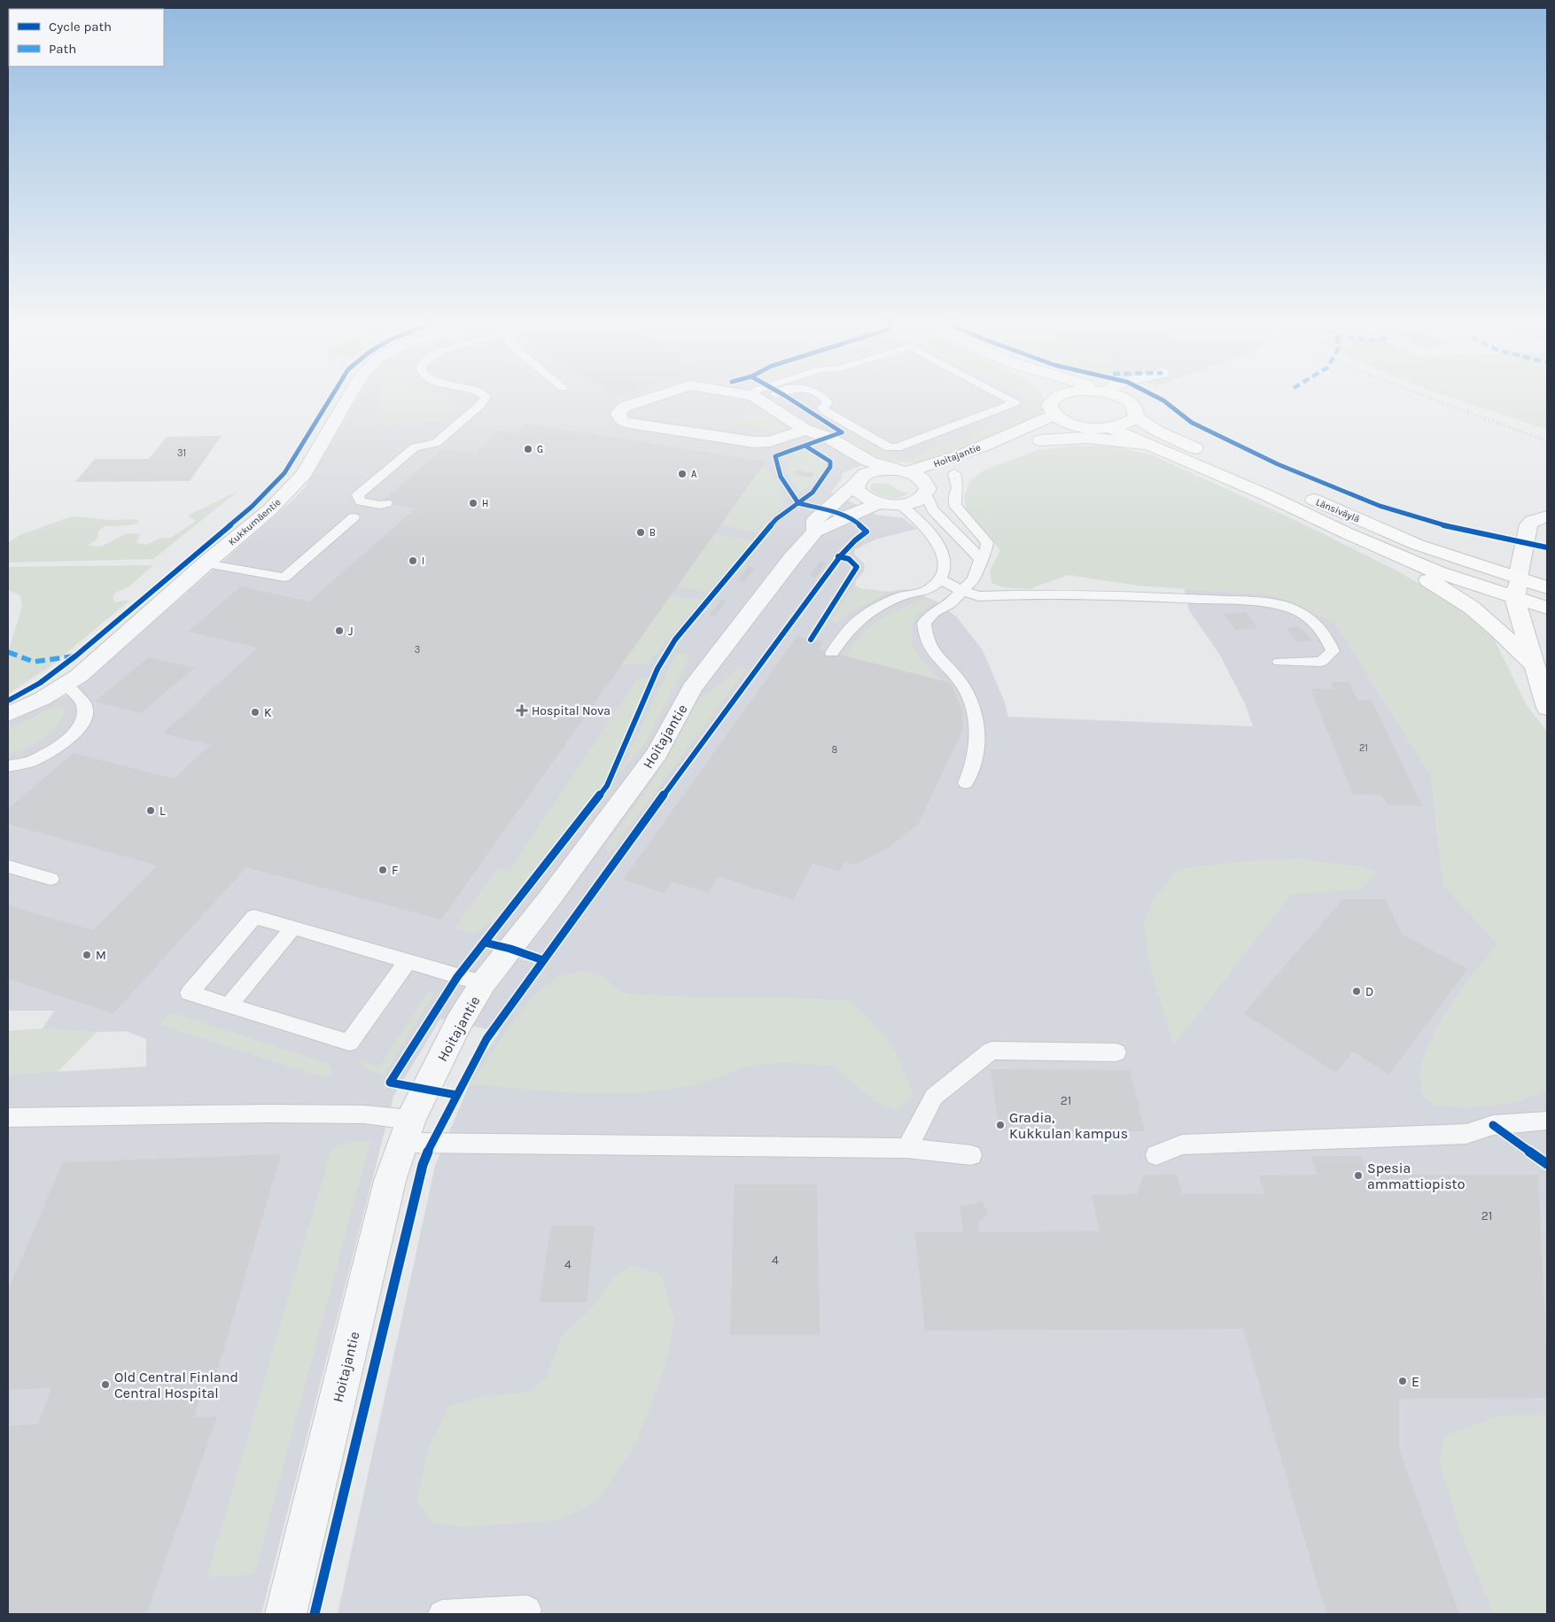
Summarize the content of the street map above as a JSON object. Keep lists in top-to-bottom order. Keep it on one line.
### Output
{"streets":{"main road":["Länsiväylä"],"street":["Hoitajantie","Kukkumäentie"]},"crossings":[["Hoitajantie","Länsiväylä"]],"places":{"other":["G","A","H","B","I","J","K","L","F","M","D","Gradia, Kukkulan kampus","Spesia ammattiopisto","E","Old Central Finland Central Hospital"],"health":["Hospital Nova"]},"house_numbers":["31","3","21","8","21","21","4","4"],"legend":["Cycle path","Path"]}
